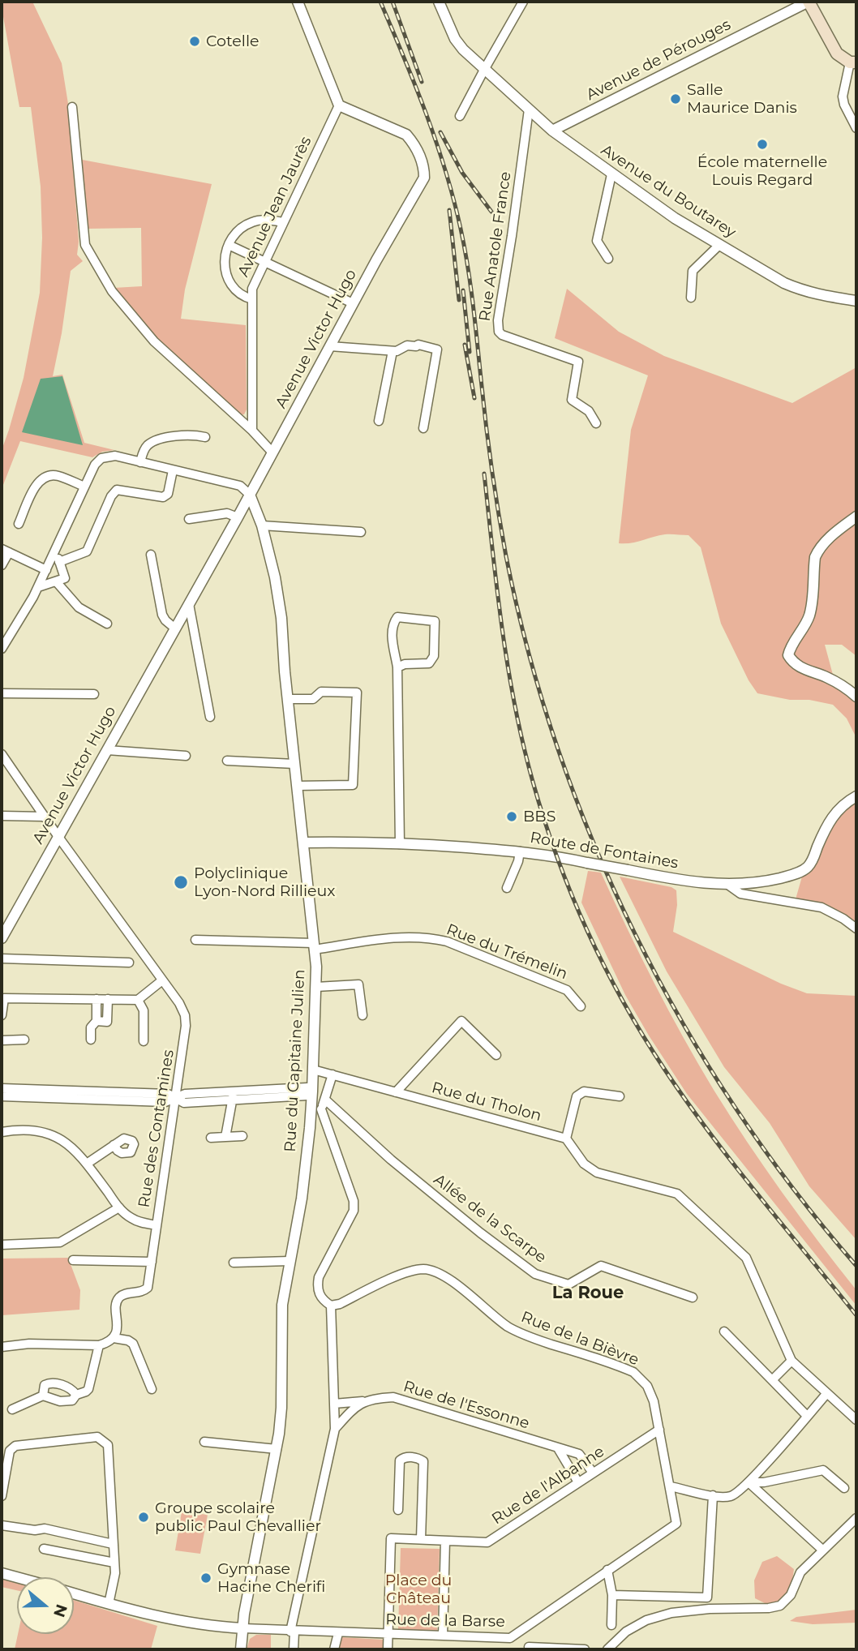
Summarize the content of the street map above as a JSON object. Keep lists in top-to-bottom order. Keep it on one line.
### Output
{"streets":{"street":["Avenue de Pérouges","Avenue du Boutarey","Avenue Jean Jaurès","Rue Anatole France","Avenue Victor Hugo","Route de Fontaines","Rue du Trémelin","Rue du Capitaine Julien","Rue du Tholon","Rue des Contamines","Allée de la Scarpe","Rue de la Bièvre","Rue de l'Essonne","Rue de l'Albanne","Rue de la Barse"]},"crossings":[["Avenue de Pérouges","Avenue du Boutarey"],["Avenue du Boutarey","Rue Anatole France"],["Avenue Jean Jaurès","Avenue Victor Hugo"],["Avenue Victor Hugo","Rue du Capitaine Julien"],["Avenue Victor Hugo","Rue des Contamines"],["Route de Fontaines","Rue du Capitaine Julien"],["Rue du Trémelin","Rue du Capitaine Julien"],["Rue du Capitaine Julien","Rue du Tholon"],["Rue du Capitaine Julien","Rue de la Barse"],["Rue de la Bièvre","Rue de l'Albanne"],["Rue de la Bièvre","Rue de la Barse"],["Rue de l'Essonne","Rue de l'Albanne"]],"districts":["La Roue"],"parks":["Place du Château"],"places":["Cotelle","Salle Maurice Danis","École maternelle Louis Regard","BBS","Polyclinique Lyon-Nord Rillieux","Groupe scolaire public Paul Chevallier","Gymnase Hacine Cherifi"],"north":"right"}
